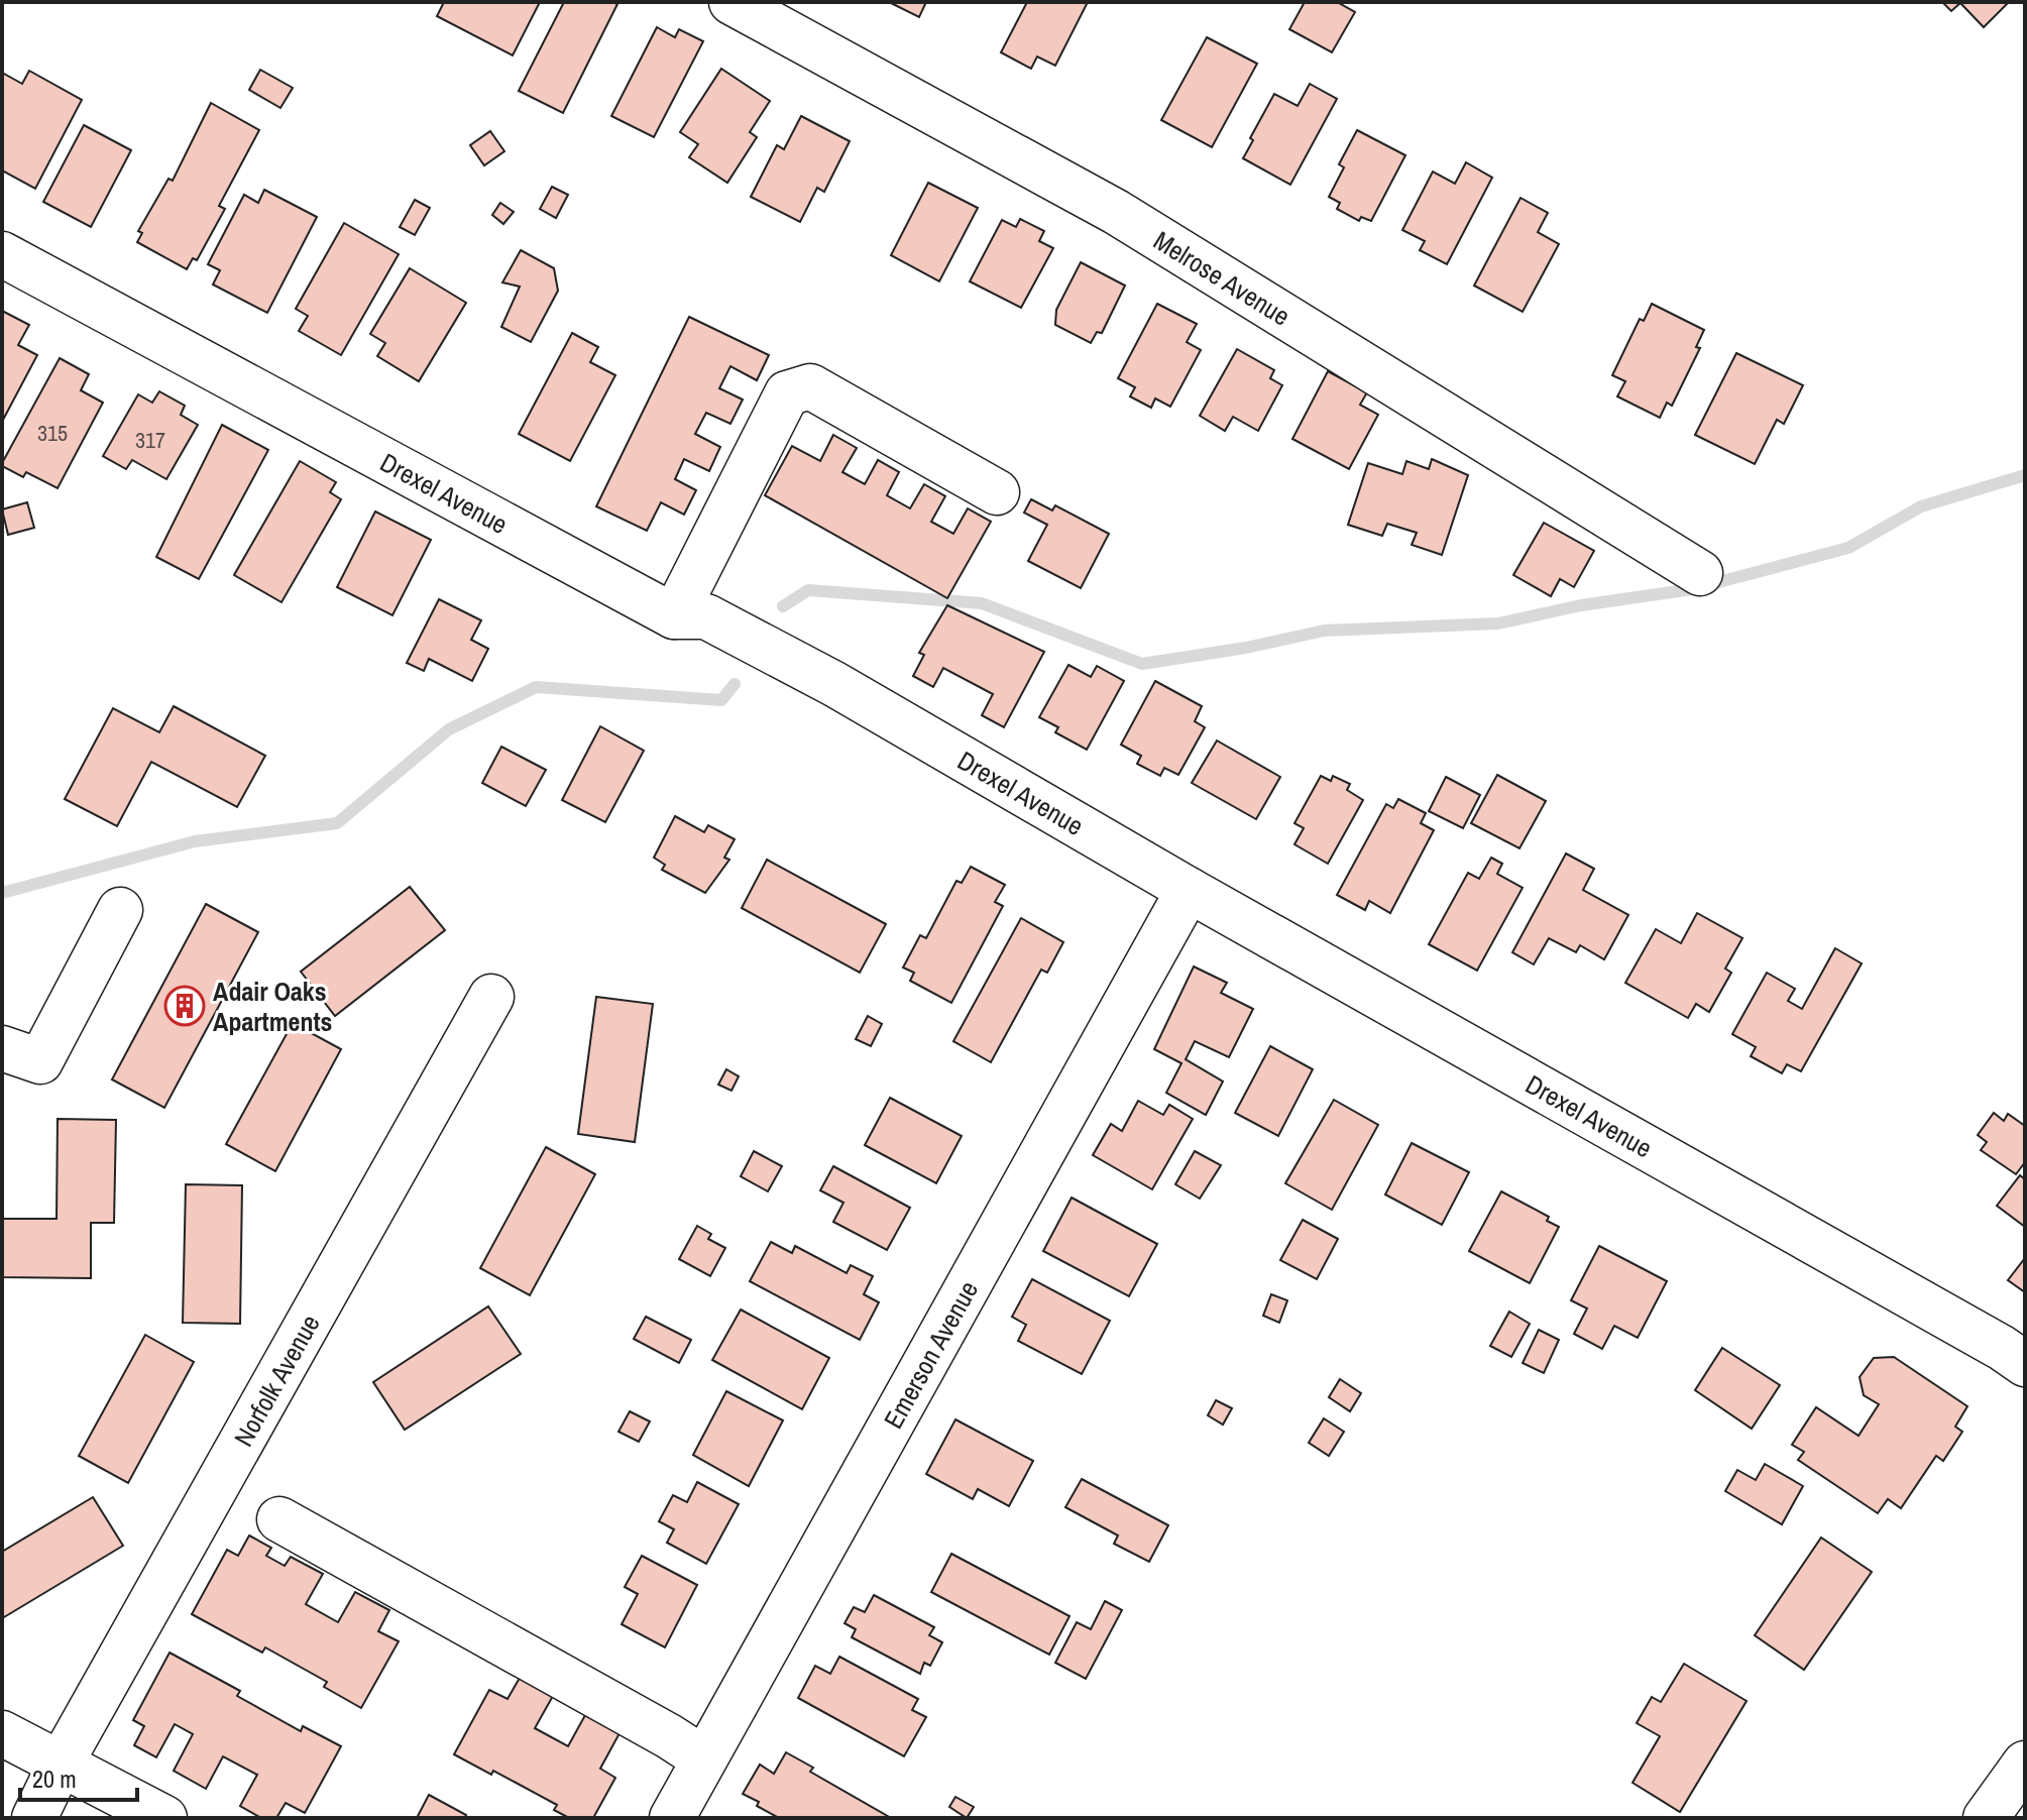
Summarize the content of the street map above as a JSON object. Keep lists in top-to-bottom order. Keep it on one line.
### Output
{"streets":{"street":["Melrose Avenue","Drexel Avenue","Emerson Avenue","Norfolk Avenue"]},"crossings":[["Drexel Avenue","Emerson Avenue"]],"places":{"building":["Adair Oaks Apartments"]},"house_numbers":["315","317"],"scale_bar":"20 m"}
